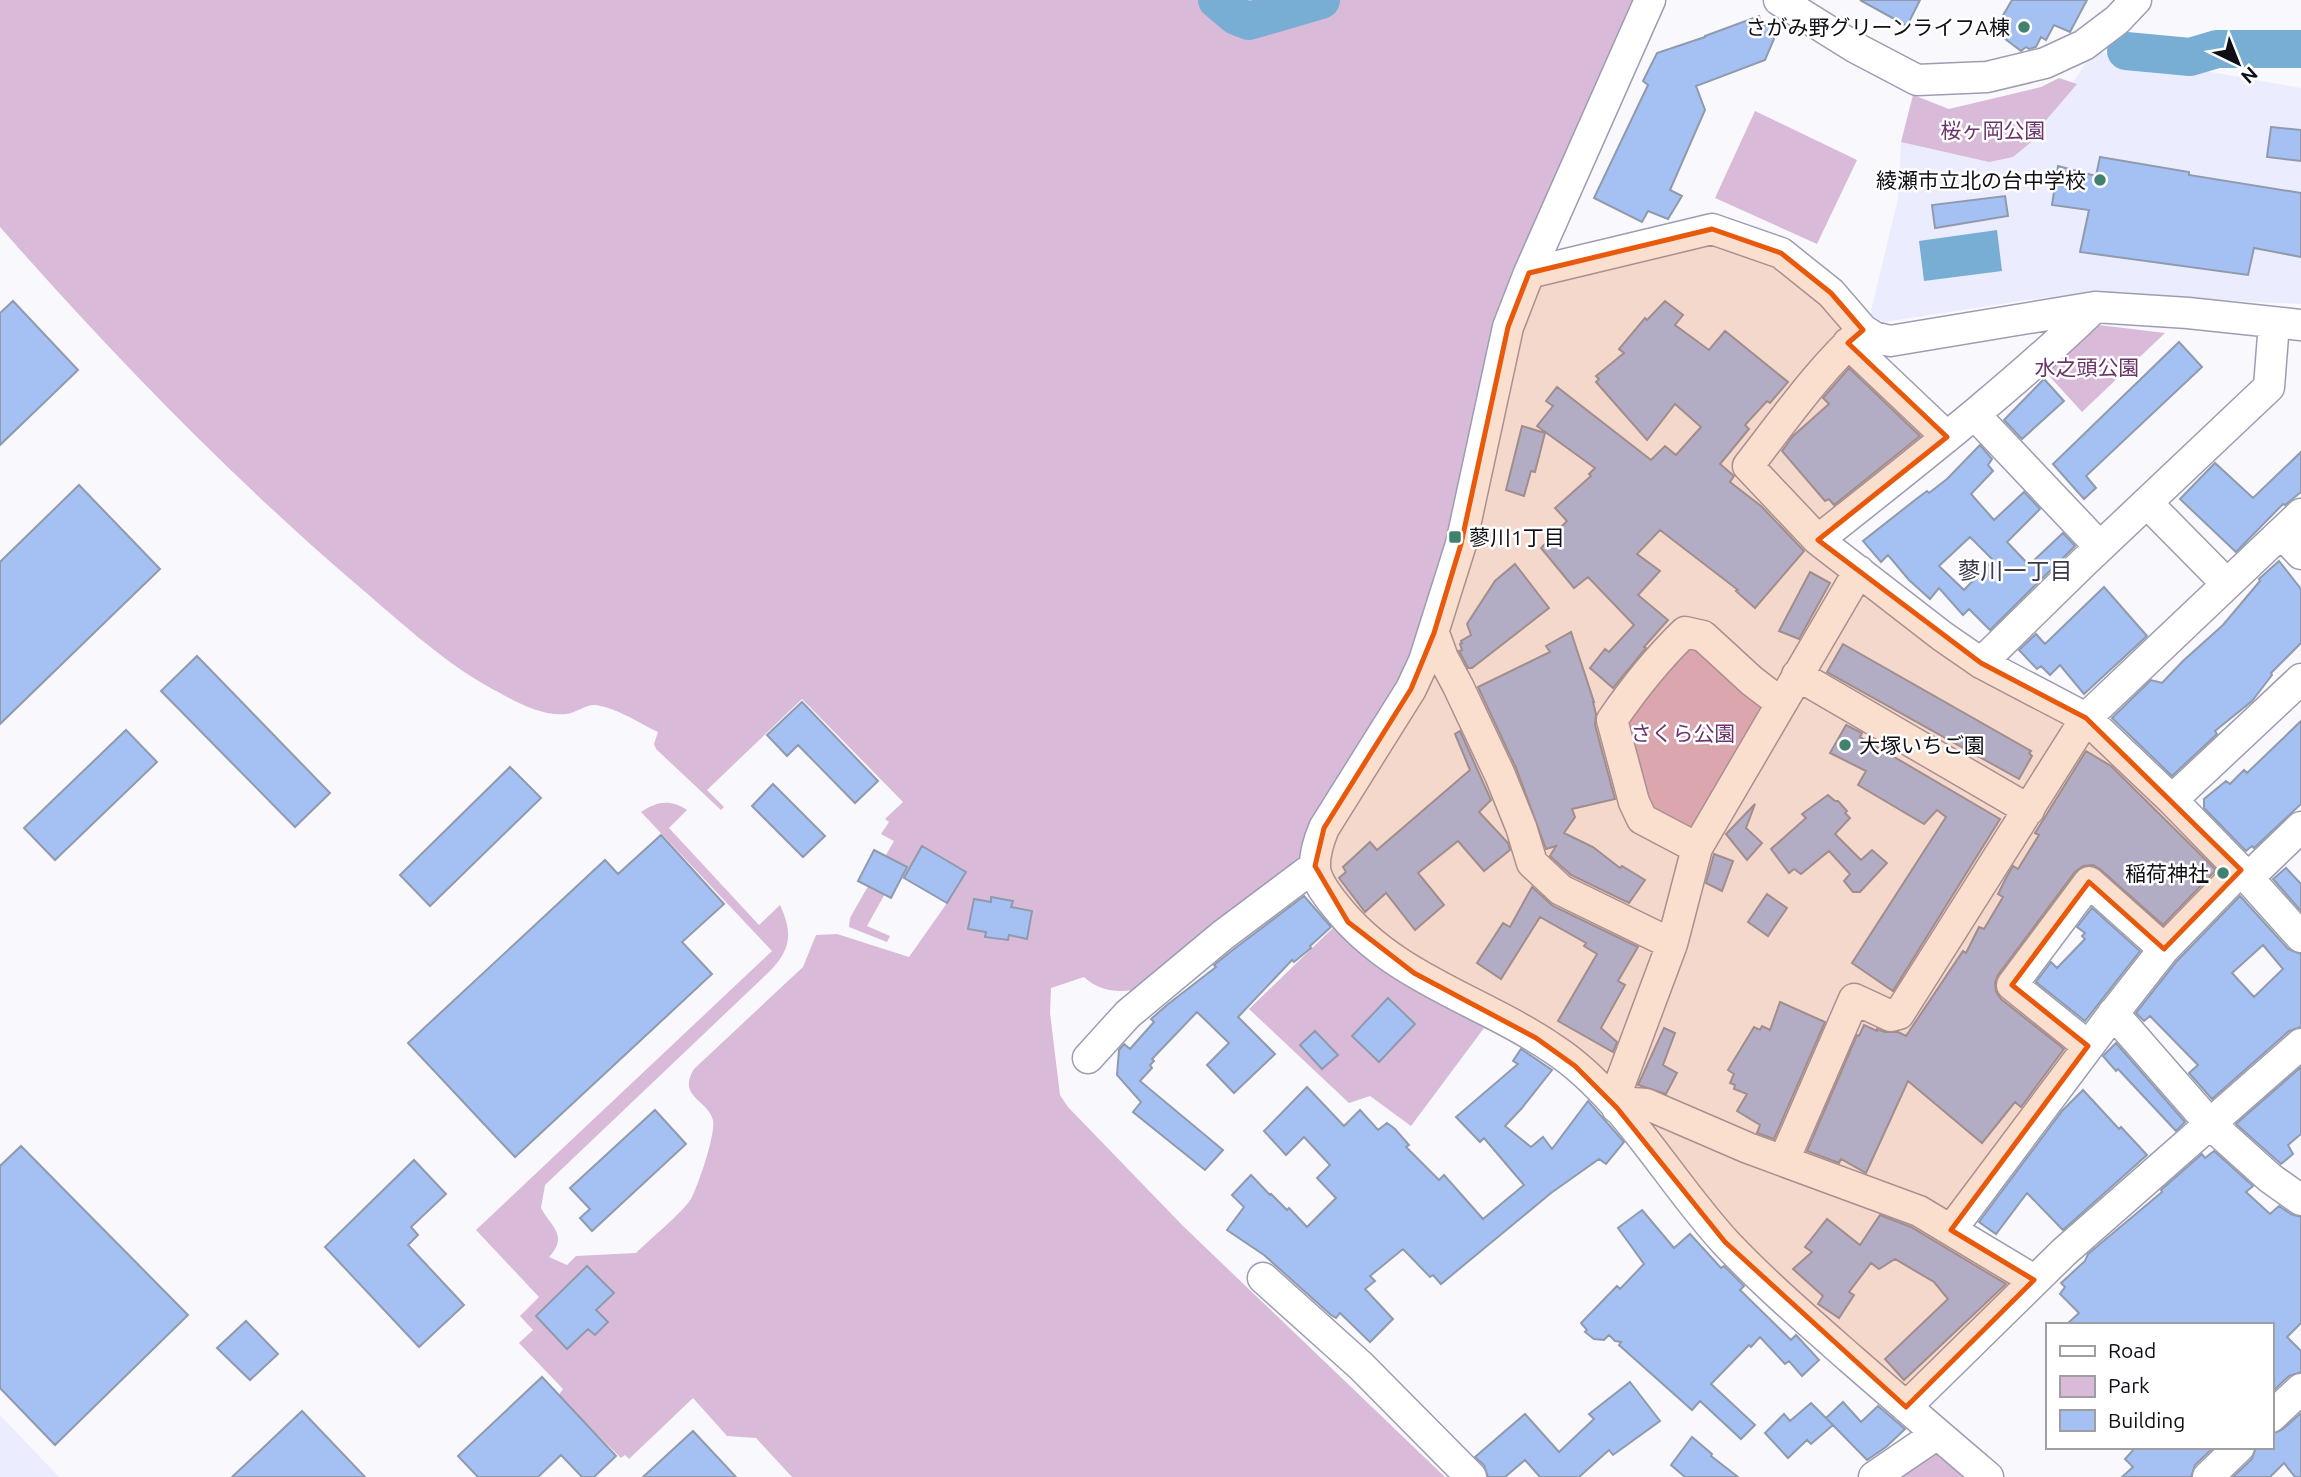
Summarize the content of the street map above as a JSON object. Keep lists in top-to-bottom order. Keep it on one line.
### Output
{"districts":["蓼川一丁目"],"parks":["桜ヶ岡公園","水之頭公園","さくら公園"],"places":{"other":["さがみ野グリーンライフA棟","綾瀬市立北の台中学校","大塚いちご園","稲荷神社"],"transit":["蓼川1丁目"]},"legend":["Road","Park","Building"],"north":"bottom right"}
